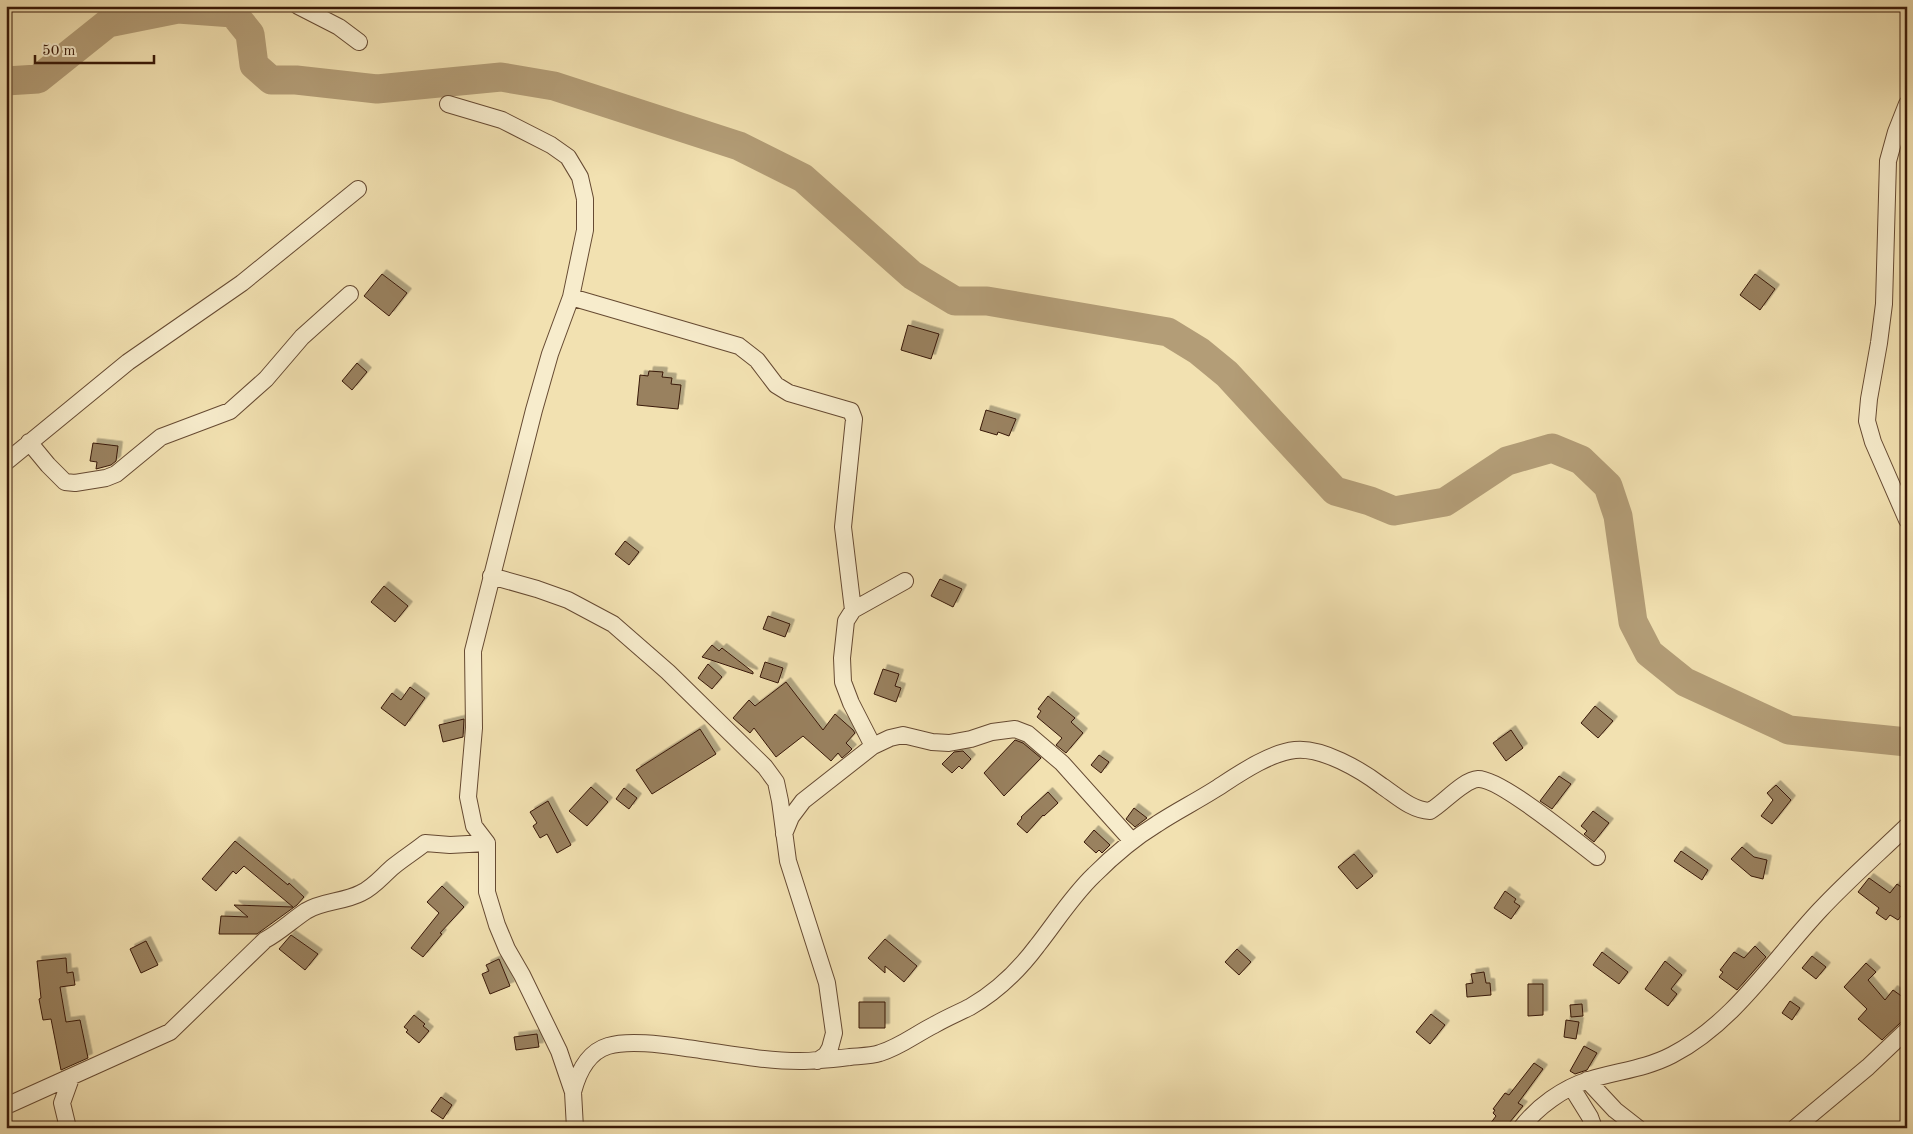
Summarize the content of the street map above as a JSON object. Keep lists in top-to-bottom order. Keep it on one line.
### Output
{"scale_bar":"50 m"}
